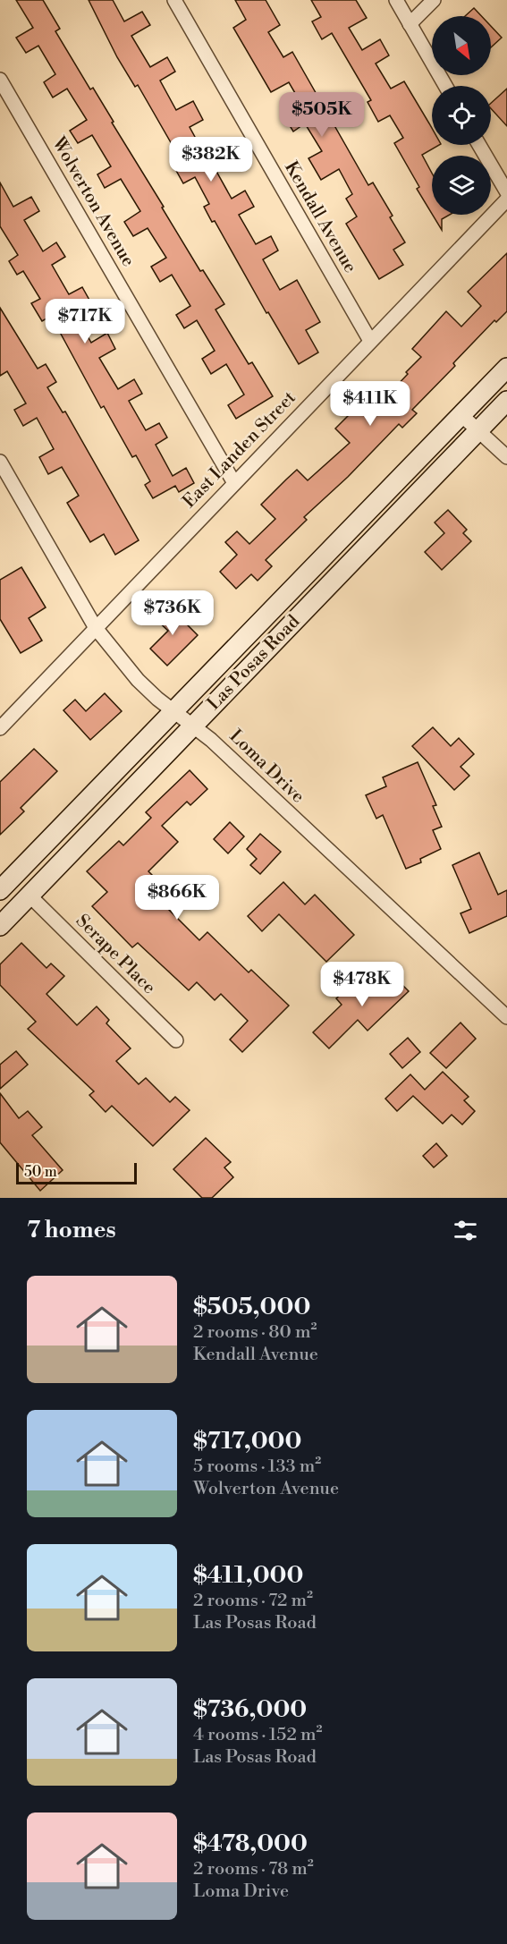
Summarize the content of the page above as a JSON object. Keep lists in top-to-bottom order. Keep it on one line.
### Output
{"streets":{"main road":["Las Posas Road"],"street":["Wolverton Avenue","Kendall Avenue","East Landen Street","Loma Drive","Serape Place"]},"crossings":[["Wolverton Avenue","East Landen Street"],["Kendall Avenue","East Landen Street"],["East Landen Street","Loma Drive"],["Las Posas Road","Loma Drive"],["Las Posas Road","Serape Place"]],"scale_bar":"50 m","north":"bottom right","page":{"price":["$505K","$382K","$717K","$411K","$736K","$866K","$478K"],"scale":"50 m","heading":"7 homes","list":[{"name":"$505,000","note":"2 rooms · 80 m² · Kendall Avenue"},{"name":"$717,000","note":"5 rooms · 133 m² · Wolverton Avenue"},{"name":"$411,000","note":"2 rooms · 72 m² · Las Posas Road"},{"name":"$736,000","note":"4 rooms · 152 m² · Las Posas Road"},{"name":"$478,000","note":"2 rooms · 78 m² · Loma Drive"}]}}
